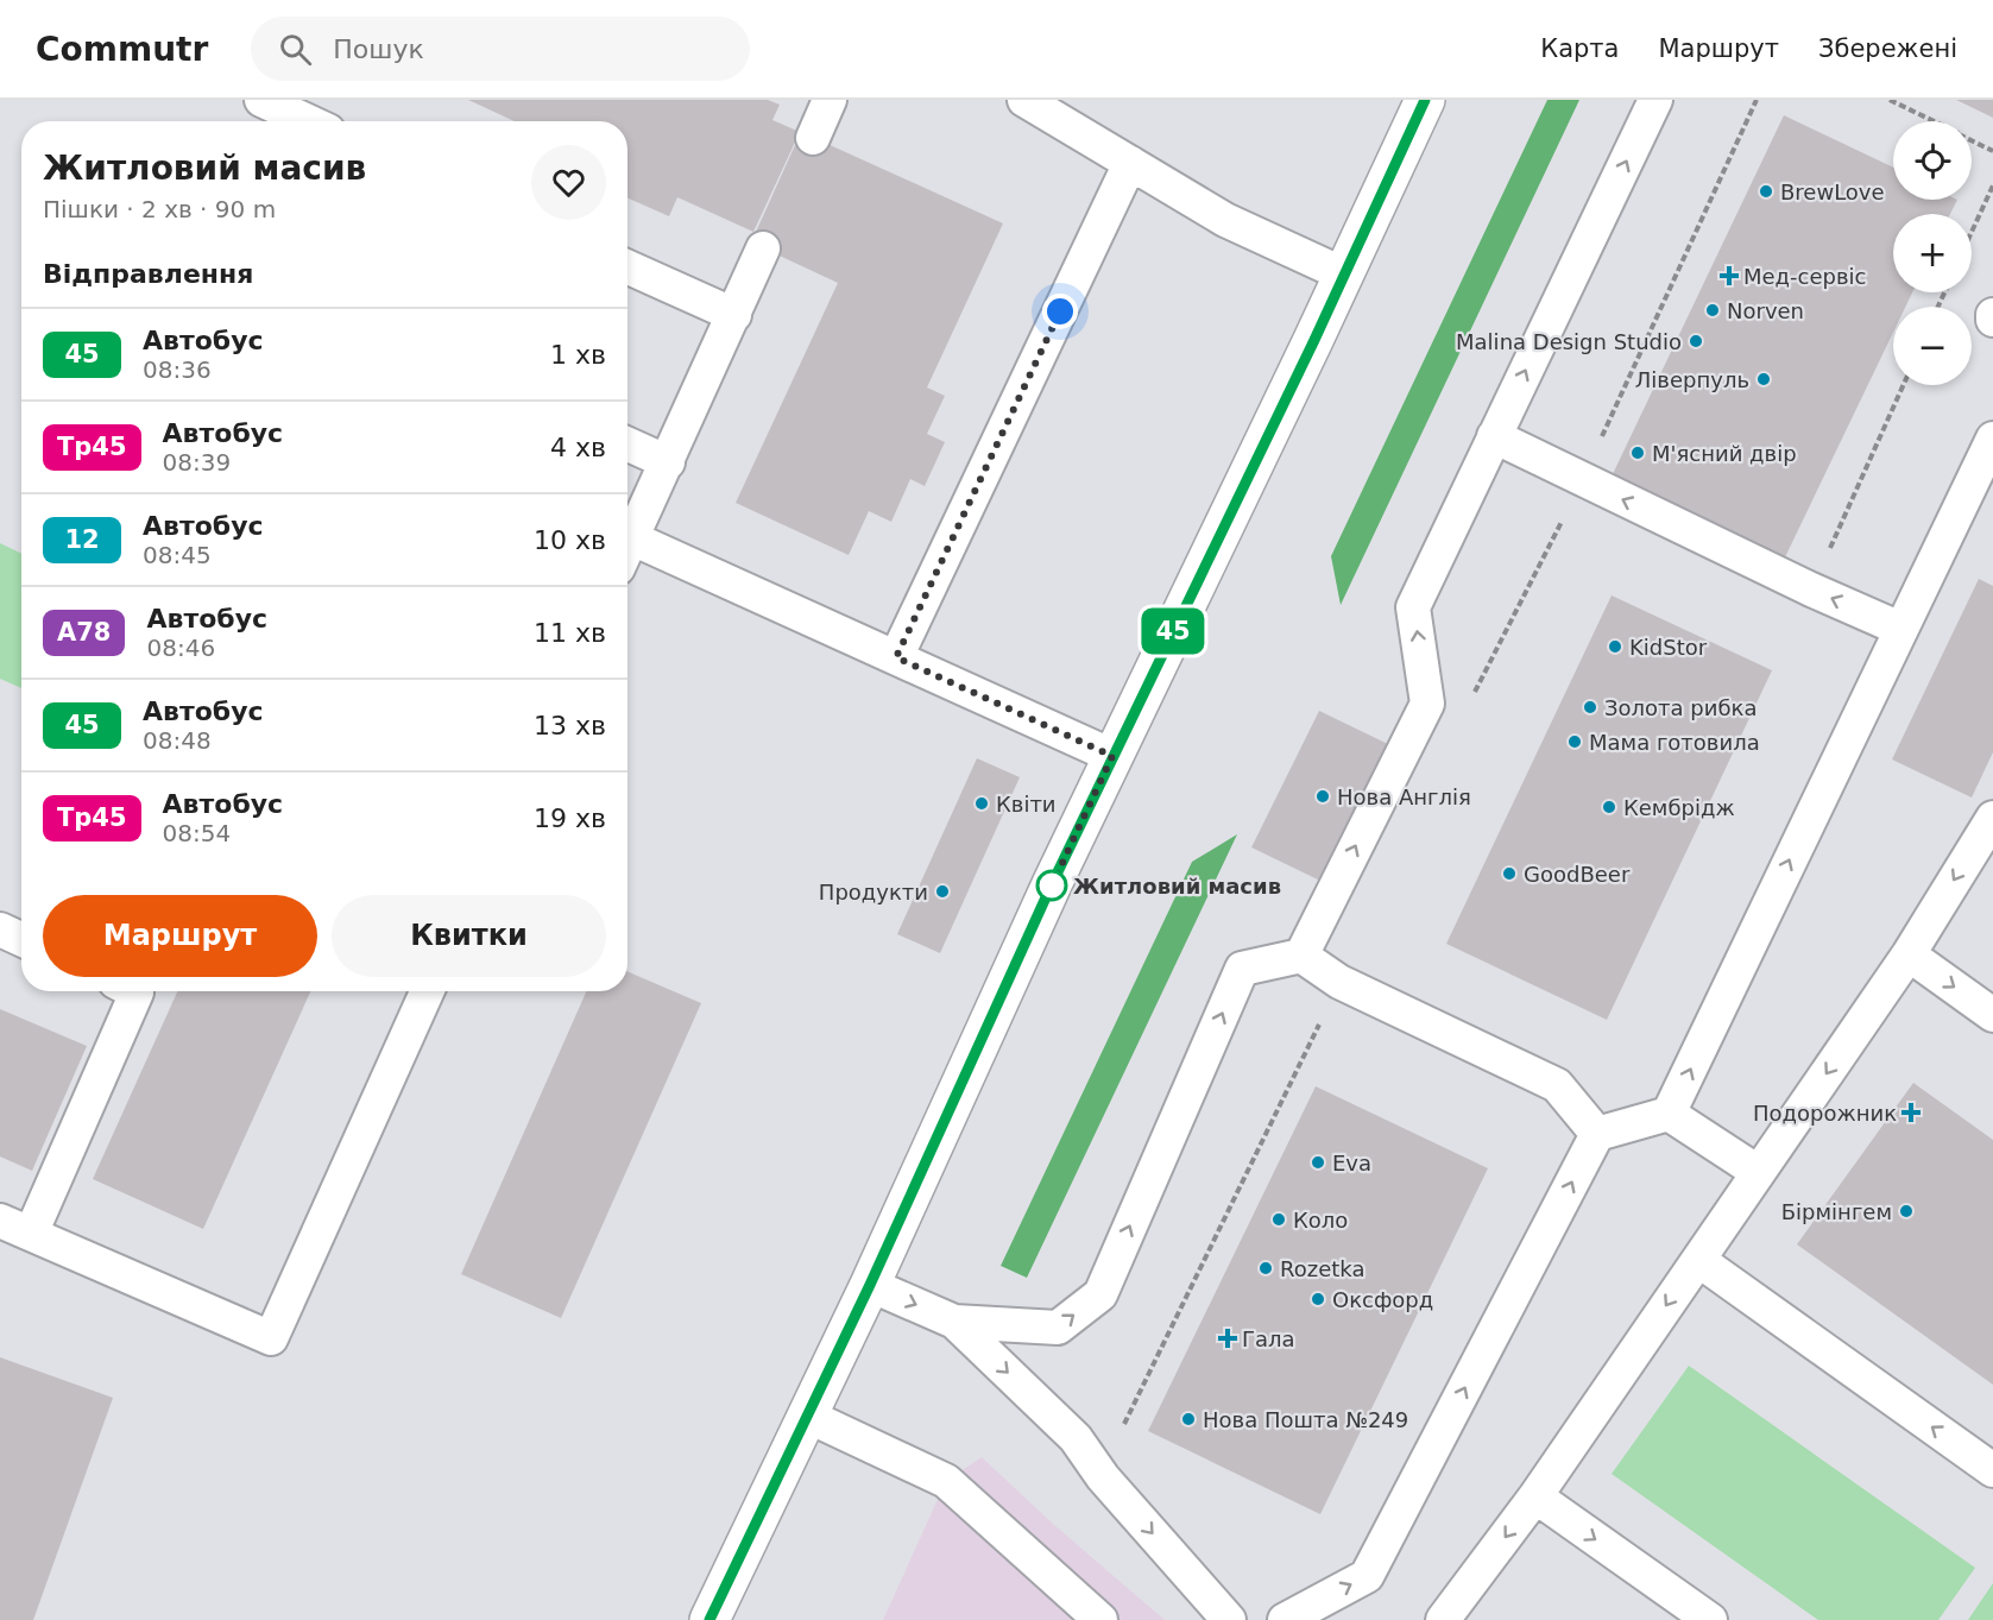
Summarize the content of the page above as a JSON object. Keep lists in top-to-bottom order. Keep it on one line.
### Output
{"places":{"other":["BrewLove","Norven","Malina Design Studio","Ліверпуль","М'ясний двір","KidStor","Золота рибка","Мама готовила","Нова Англія","Квіти","Кембрідж","GoodBeer","Житловий масив","Продукти","Eva","Бірмінгем","Коло","Rozetka","Оксфорд","Нова Пошта №249"],"health":["Мед-сервіс","Подорожник","Гала"]},"lines":["bus line 45"],"page":{"header":"Commutr","search":"Пошук","nav":["Карта","Маршрут","Збережені"],"on_map":"45","map_buttons":["+","−"],"heading":[["Житловий масив","Пішки · 2 хв · 90 m"],"Відправлення"],"list":[{"mark":"45","name":"Автобус","note":"08:36","value":"1 хв"},{"mark":"Тр45","name":"Автобус","note":"08:39","value":"4 хв"},{"mark":"12","name":"Автобус","note":"08:45","value":"10 хв"},{"mark":"А78","name":"Автобус","note":"08:46","value":"11 хв"},{"mark":"45","name":"Автобус","note":"08:48","value":"13 хв"},{"mark":"Тр45","name":"Автобус","note":"08:54","value":"19 хв"}],"buttons":["Маршрут","Квитки"]}}
